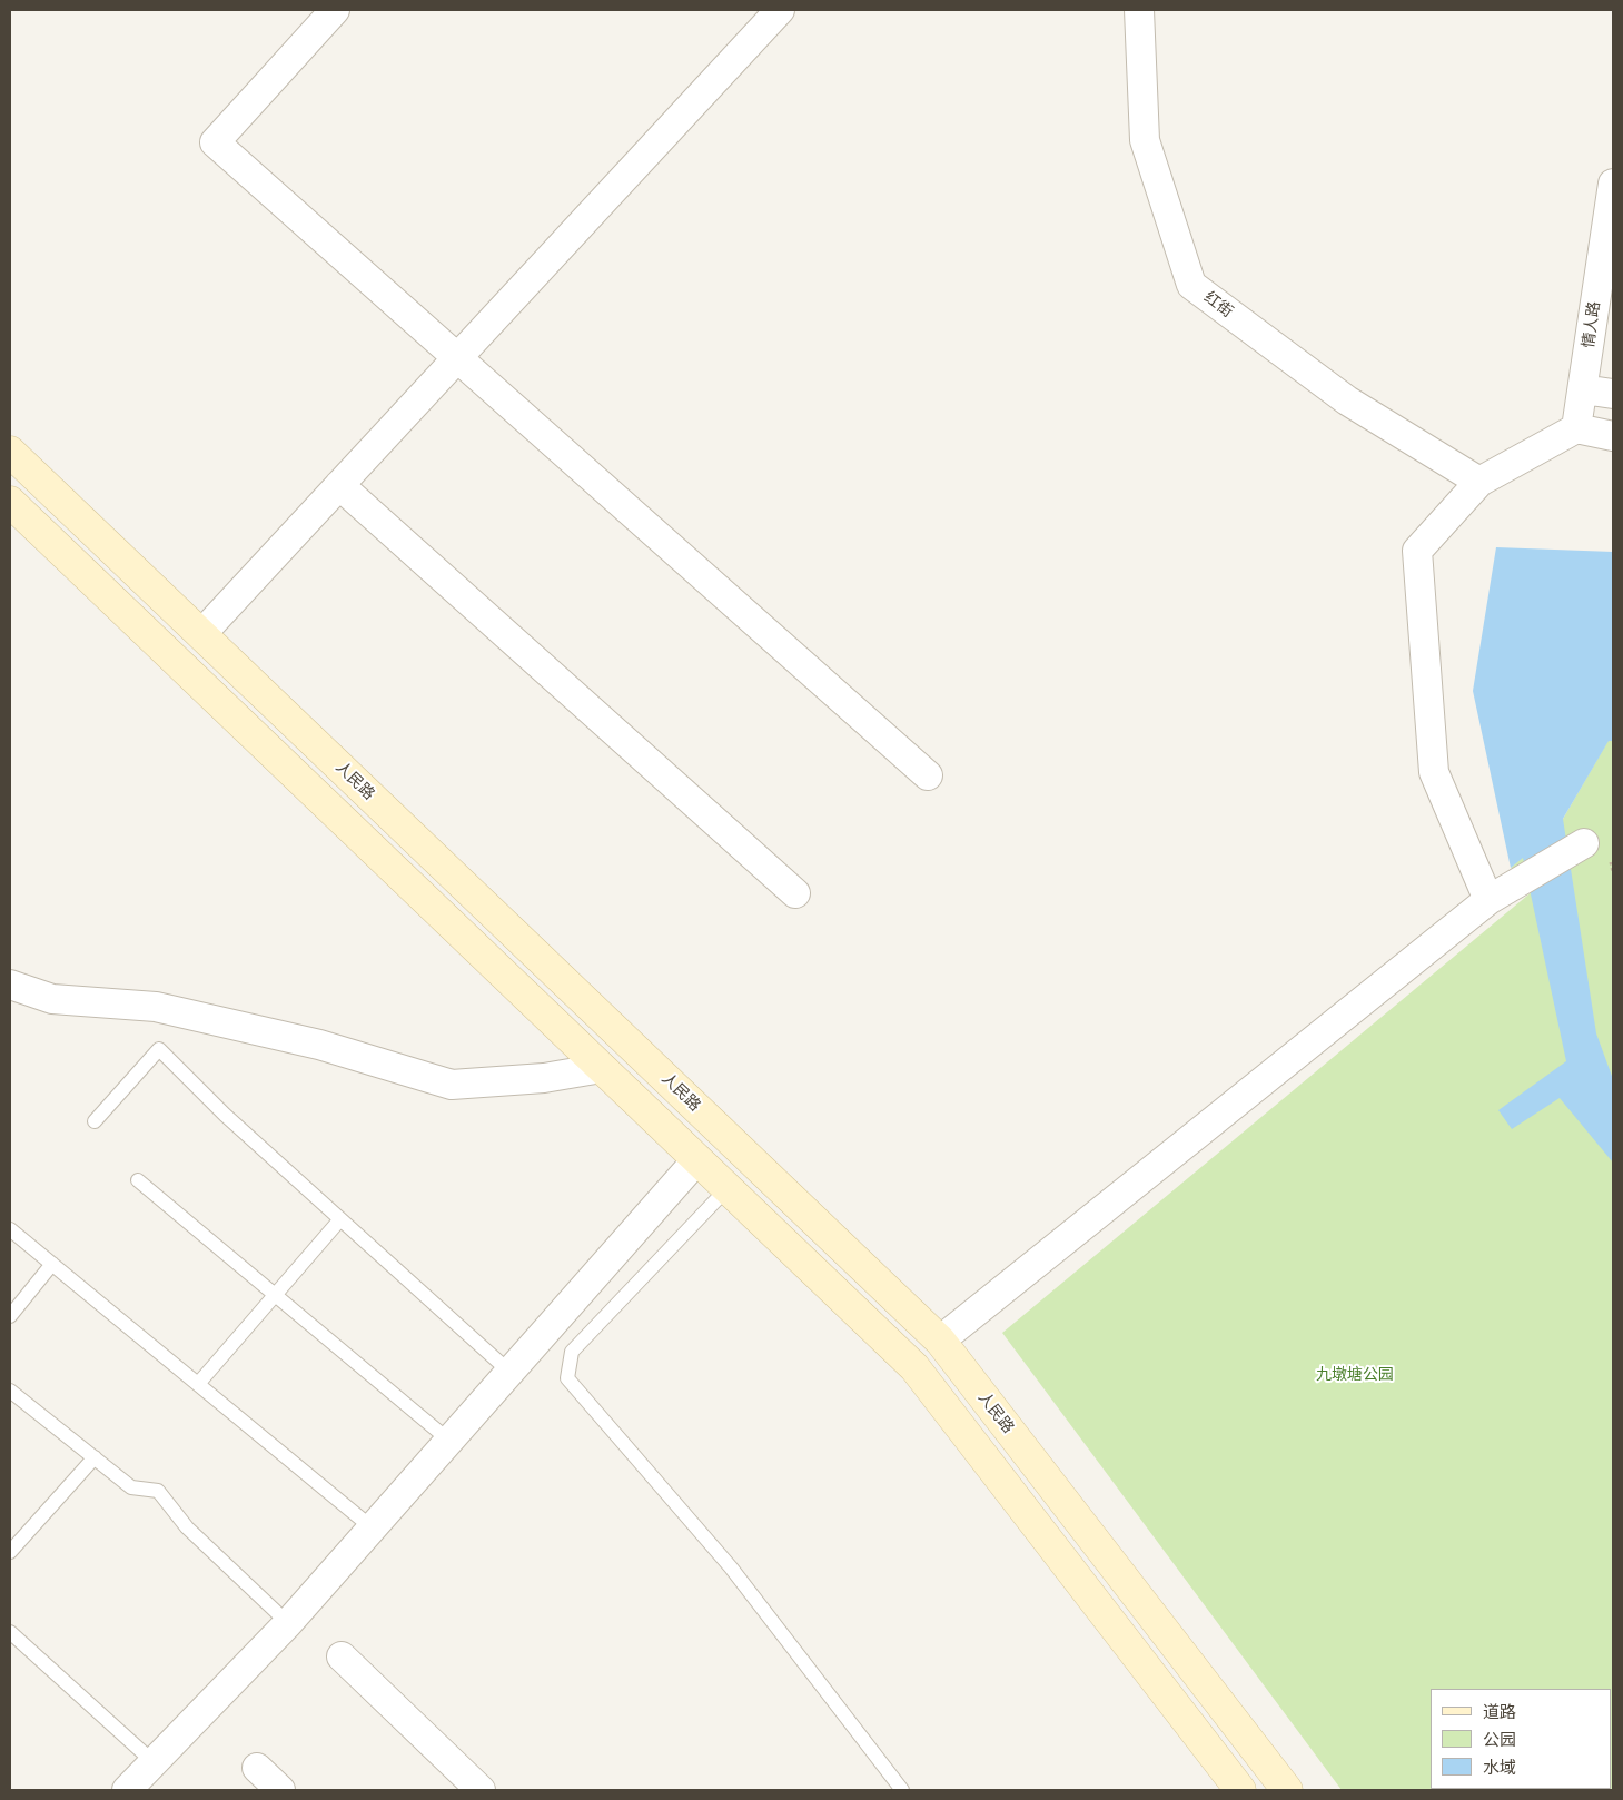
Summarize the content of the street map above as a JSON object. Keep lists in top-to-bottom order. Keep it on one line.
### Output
{"streets":{"main road":["人民路"],"street":["红街","情人路"]},"parks":["九墩塘公园"],"legend":["道路","公园","水域"]}
